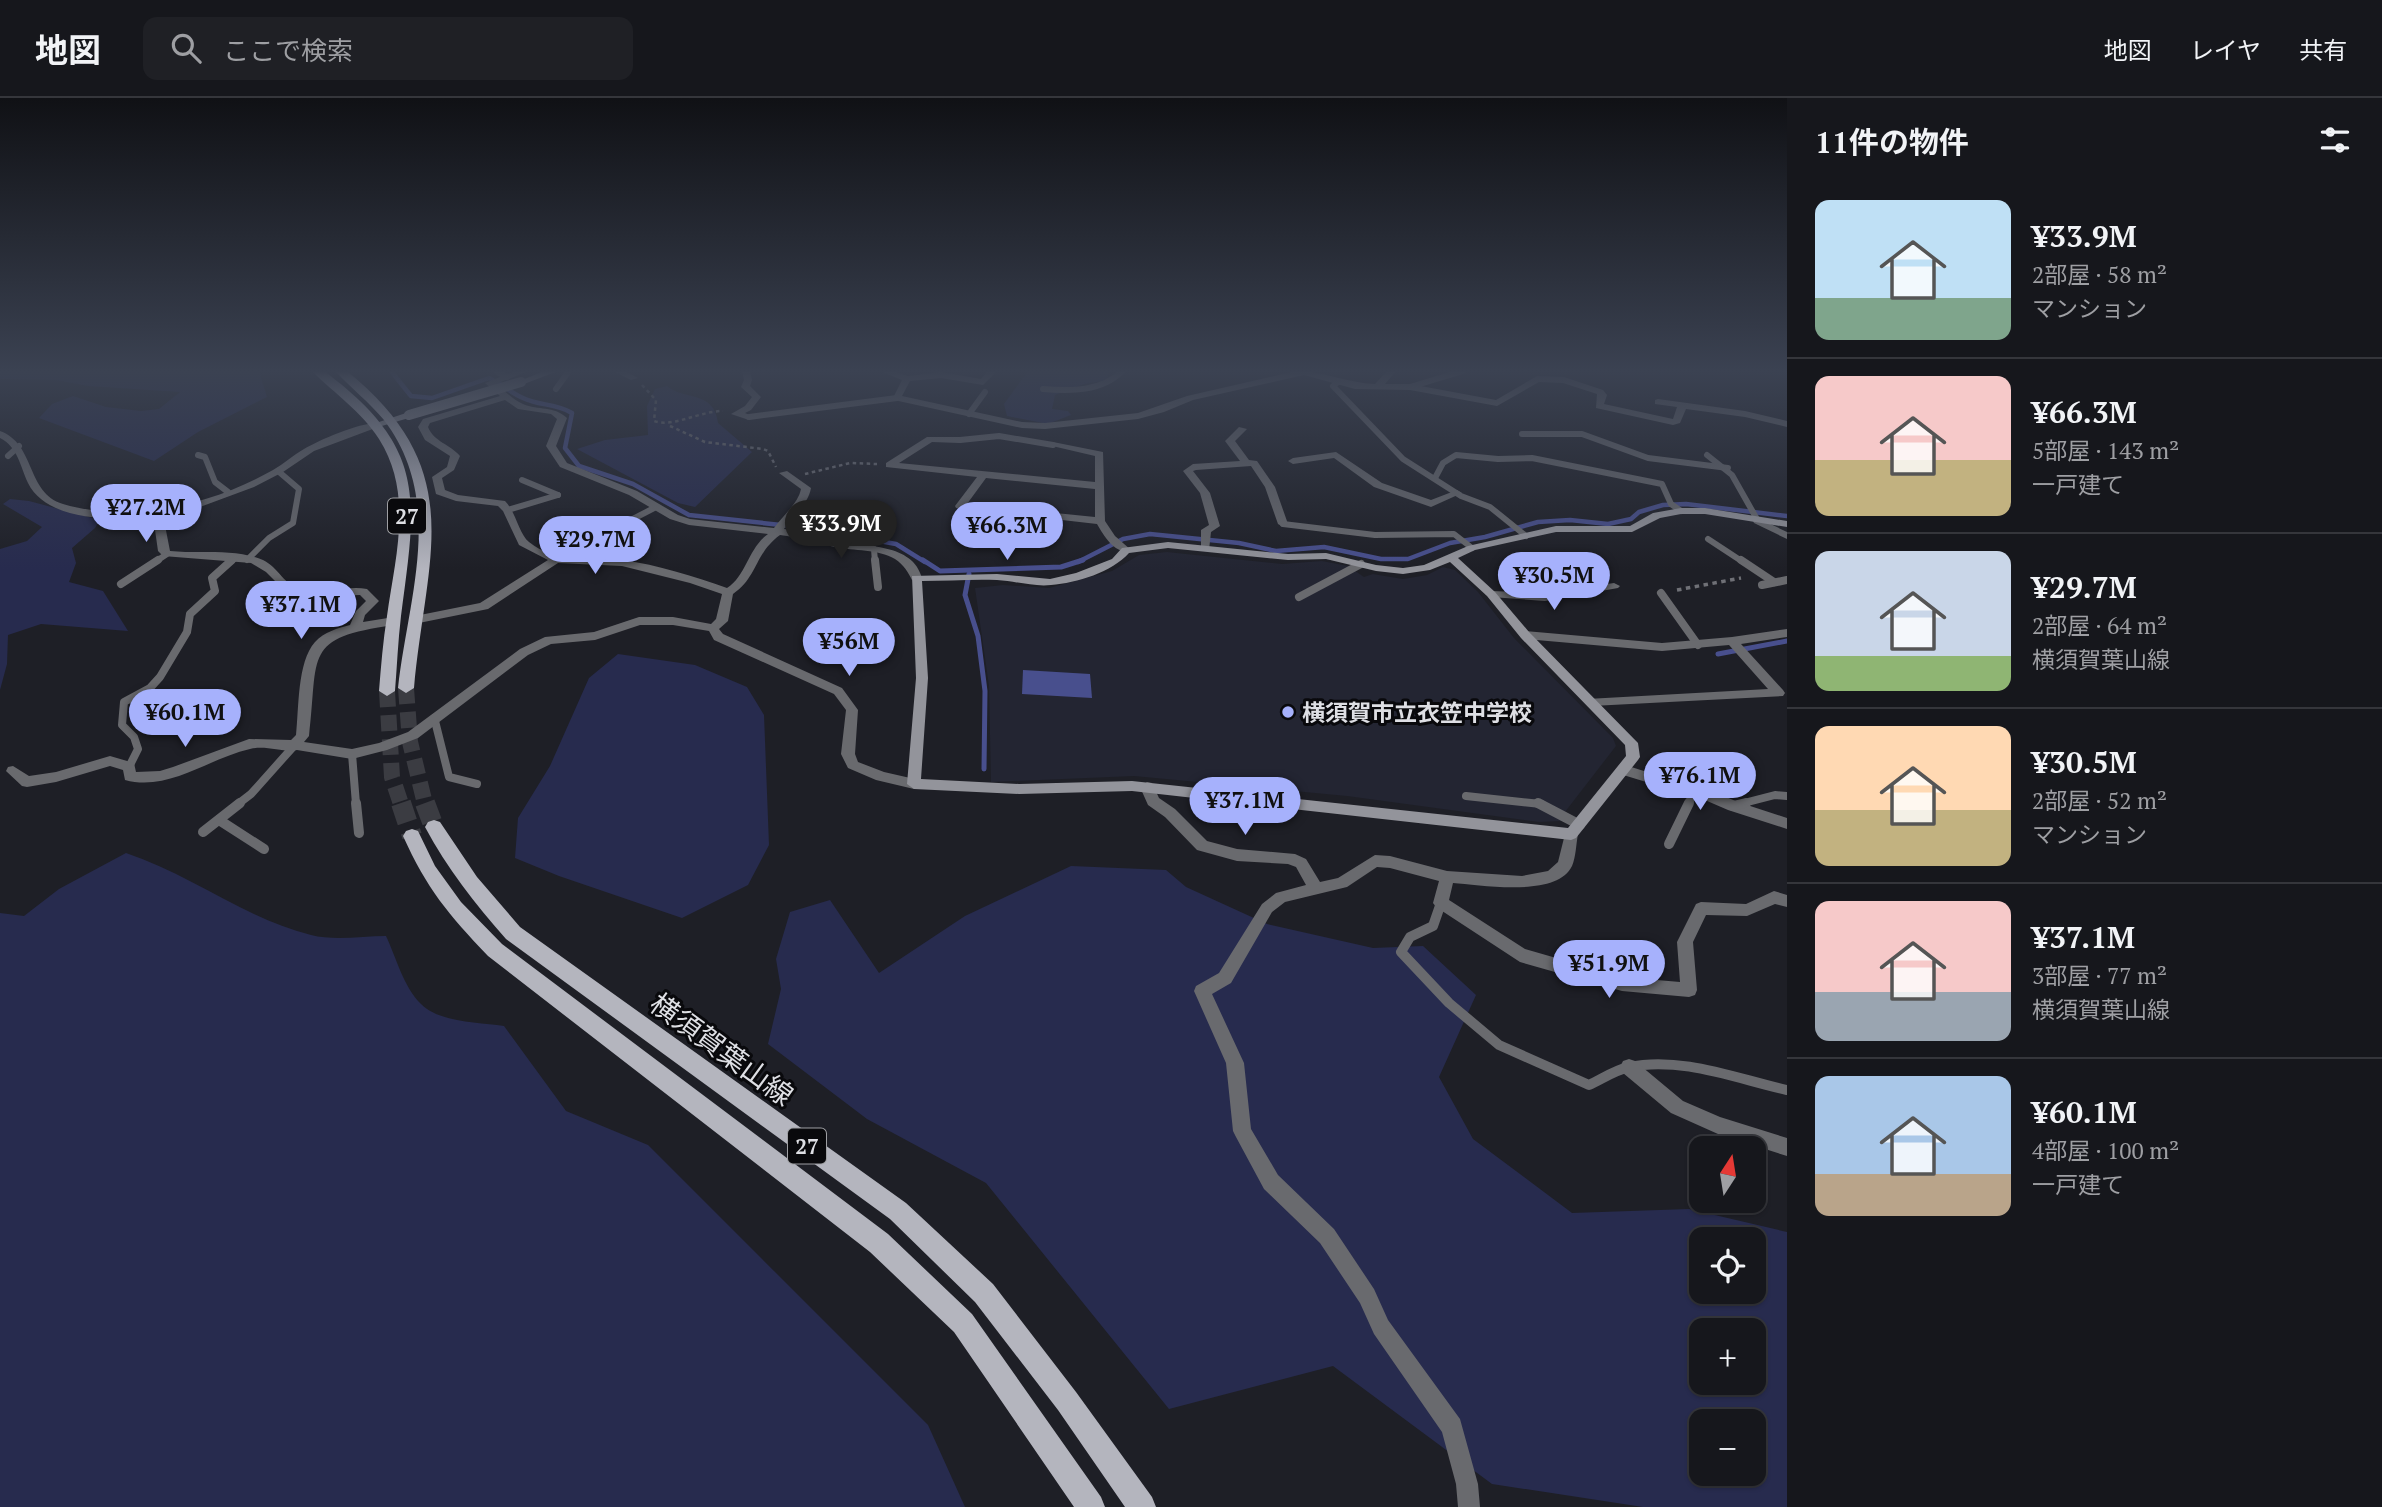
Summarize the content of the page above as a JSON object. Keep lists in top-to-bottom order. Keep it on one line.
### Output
{"streets":{"main road":["27","横須賀葉山線"]},"places":["横須賀市立衣笠中学校"],"north":"top","page":{"header":"地図","search":"ここで検索","nav":["地図","レイヤ","共有"],"heading":"11件の物件","list":[{"name":"¥33.9M","note":"2部屋 · 58 m² · マンション"},{"name":"¥66.3M","note":"5部屋 · 143 m² · 一戸建て"},{"name":"¥29.7M","note":"2部屋 · 64 m² · 横須賀葉山線"},{"name":"¥30.5M","note":"2部屋 · 52 m² · マンション"},{"name":"¥37.1M","note":"3部屋 · 77 m² · 横須賀葉山線"},{"name":"¥60.1M","note":"4部屋 · 100 m² · 一戸建て"}],"price":["¥27.2M","¥33.9M","¥66.3M","¥29.7M","¥30.5M","¥37.1M","¥56M","¥60.1M","¥76.1M","¥37.1M","¥51.9M"],"map_buttons":["+","−"]}}
